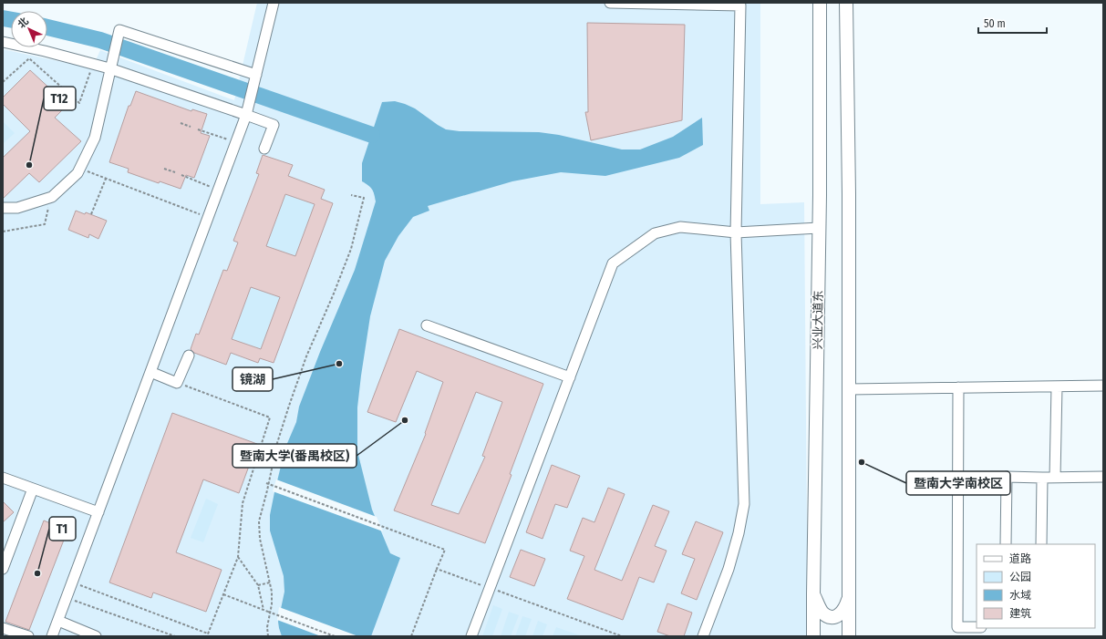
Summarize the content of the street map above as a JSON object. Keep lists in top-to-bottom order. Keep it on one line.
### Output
{"streets":{"main road":["兴业大道东"]},"places":["T12","镜湖","暨南大学(番禺校区)","暨南大学南校区","T1"],"legend":["道路","公园","水域","建筑"],"scale_bar":"50 m","north":"top left"}
